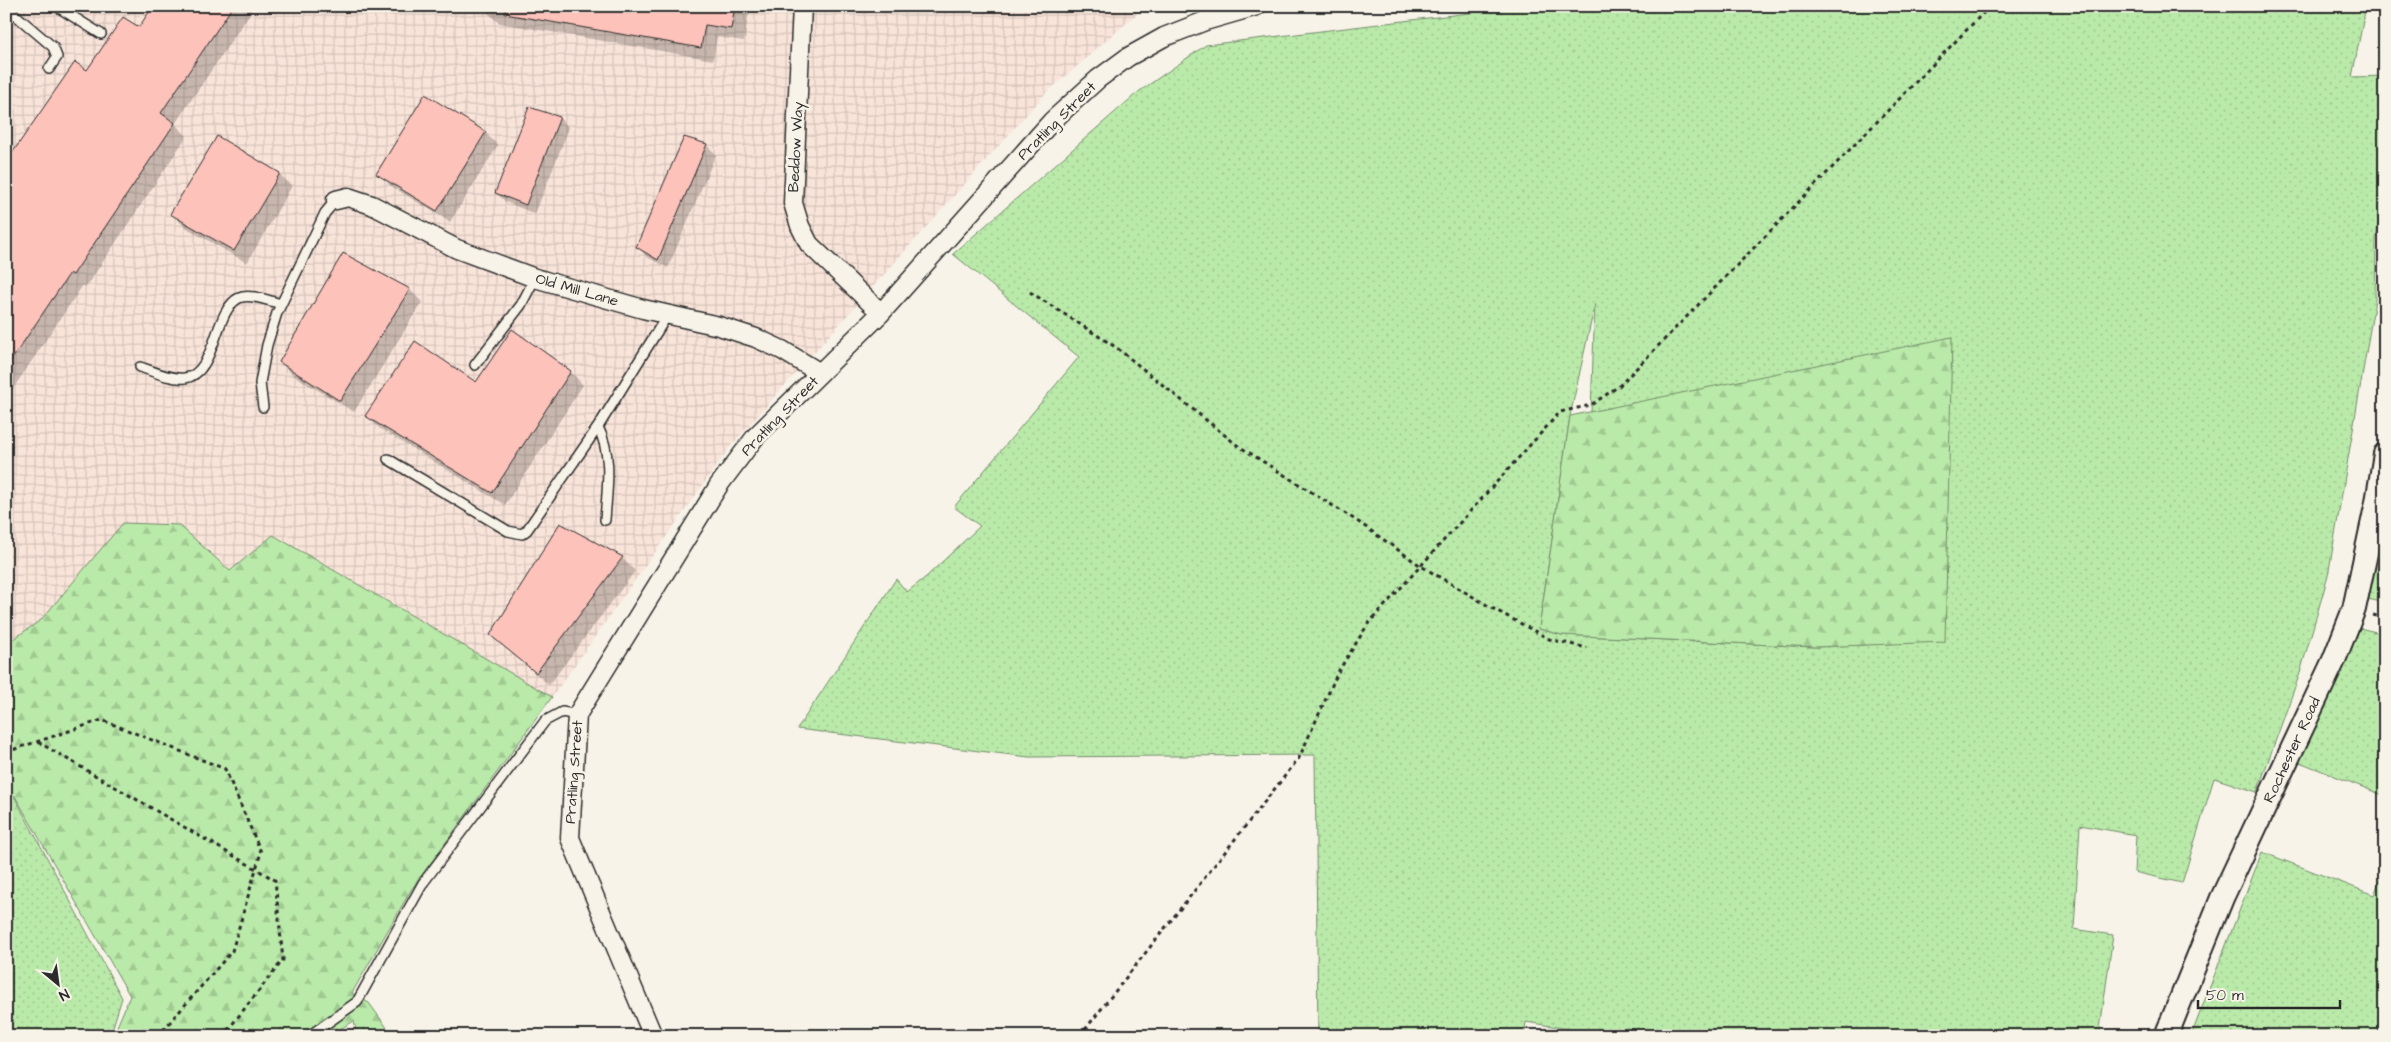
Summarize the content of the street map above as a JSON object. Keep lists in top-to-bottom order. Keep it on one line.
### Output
{"streets":{"street":["Pratling Street","Beddow Way","Old Mill Lane","Rochester Road"]},"crossings":[["Pratling Street","Beddow Way"],["Pratling Street","Old Mill Lane"]],"scale_bar":"50 m","north":"bottom right"}
